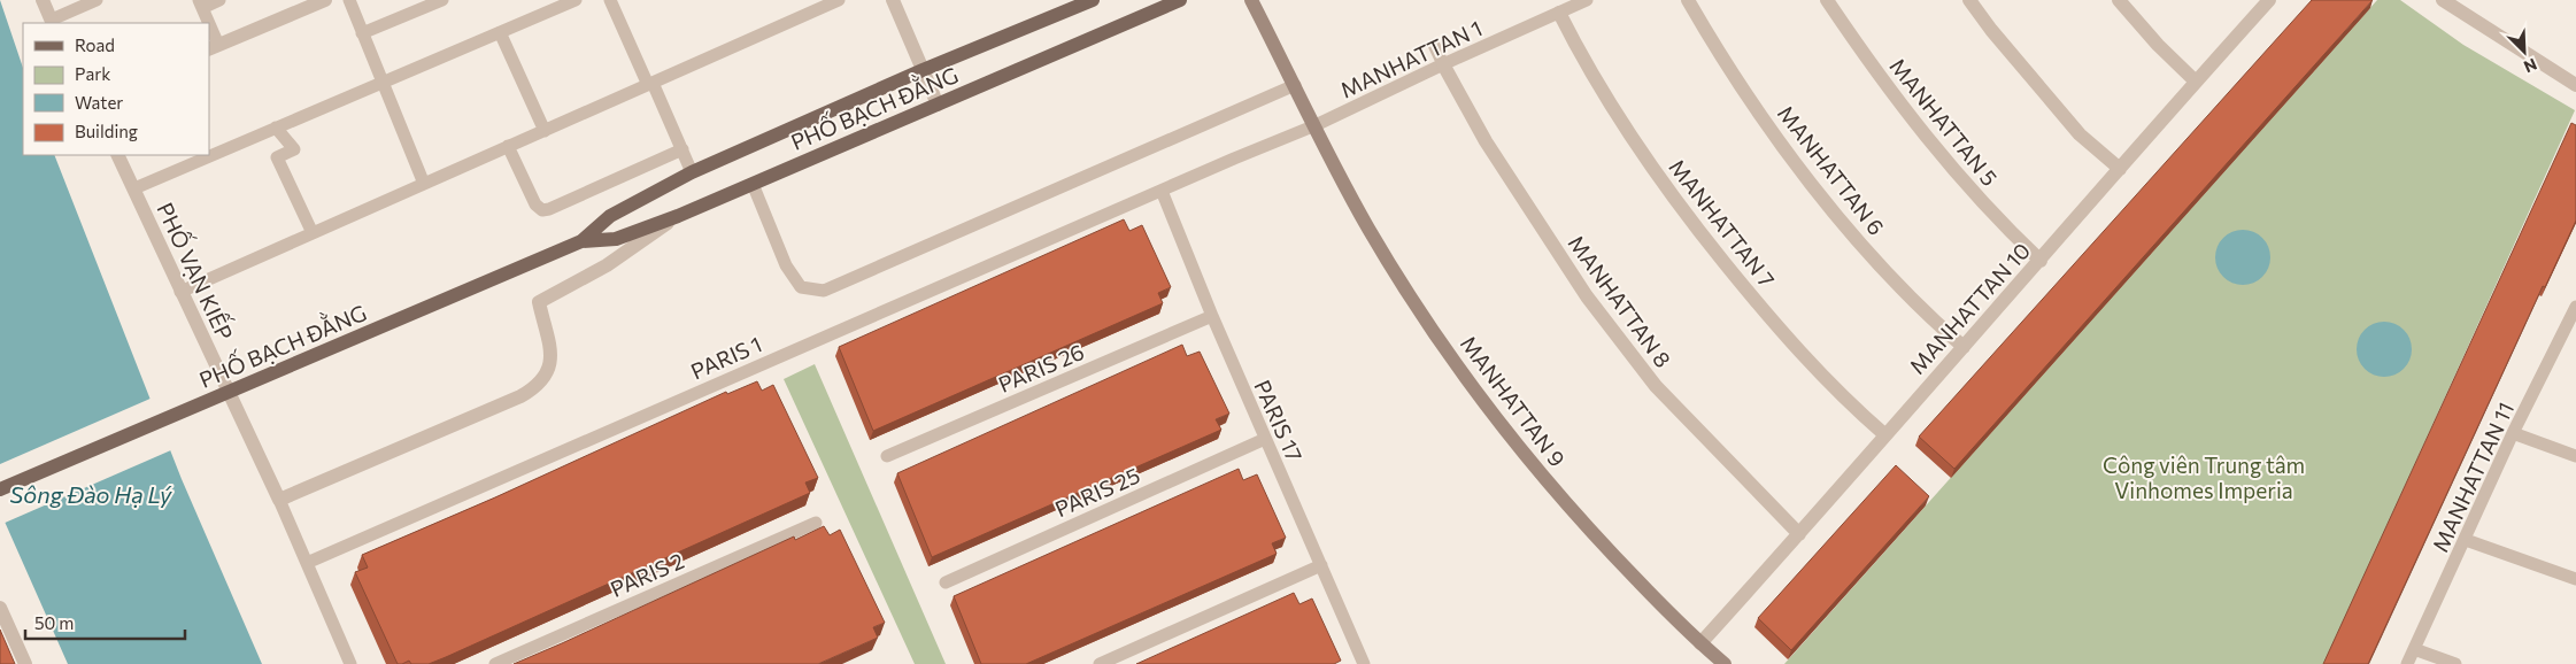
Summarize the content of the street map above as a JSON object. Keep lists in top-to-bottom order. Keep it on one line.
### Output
{"streets":{"main road":["PHỐ BẠCH ĐẰNG","MANHATTAN 9"],"street":["MANHATTAN 5","MANHATTAN 6","MANHATTAN 7","PHỐ VẠN KIẾP","MANHATTAN 8","MANHATTAN 10"],"lane":["MANHATTAN 1","PARIS 1","PARIS 26","PARIS 17","MANHATTAN 11","PARIS 25","PARIS 2"]},"crossings":[["MANHATTAN 1","MANHATTAN 7"],["MANHATTAN 1","MANHATTAN 8"],["MANHATTAN 1","PARIS 1"],["MANHATTAN 1","MANHATTAN 9"],["MANHATTAN 1","PARIS 17"],["MANHATTAN 5","MANHATTAN 10"],["MANHATTAN 6","MANHATTAN 10"],["MANHATTAN 7","MANHATTAN 10"],["MANHATTAN 8","MANHATTAN 10"],["MANHATTAN 10","MANHATTAN 9"],["PARIS 1","PARIS 17"],["PARIS 26","PARIS 17"],["PARIS 17","PARIS 25"]],"water":["Sông Đào Hạ Lý"],"parks":["Công viên Trung tâm Vinhomes Imperia"],"legend":["Road","Park","Water","Building"],"scale_bar":"50 m","north":"bottom right"}
